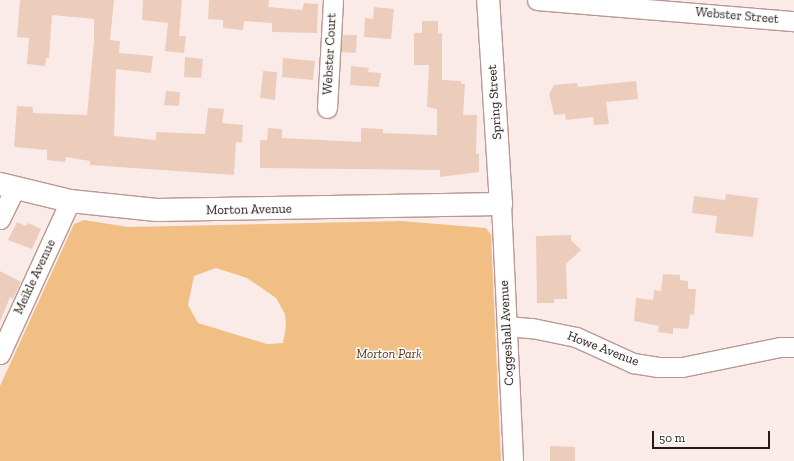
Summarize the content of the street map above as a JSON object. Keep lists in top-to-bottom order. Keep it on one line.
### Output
{"streets":{"main road":["Spring Street","Morton Avenue"],"street":["Webster Street","Webster Court","Meikle Avenue","Coggeshall Avenue","Howe Avenue"]},"crossings":[["Spring Street","Morton Avenue"],["Spring Street","Coggeshall Avenue"],["Morton Avenue","Meikle Avenue"],["Morton Avenue","Coggeshall Avenue"],["Coggeshall Avenue","Howe Avenue"]],"parks":["Morton Park"],"scale_bar":"50 m"}
